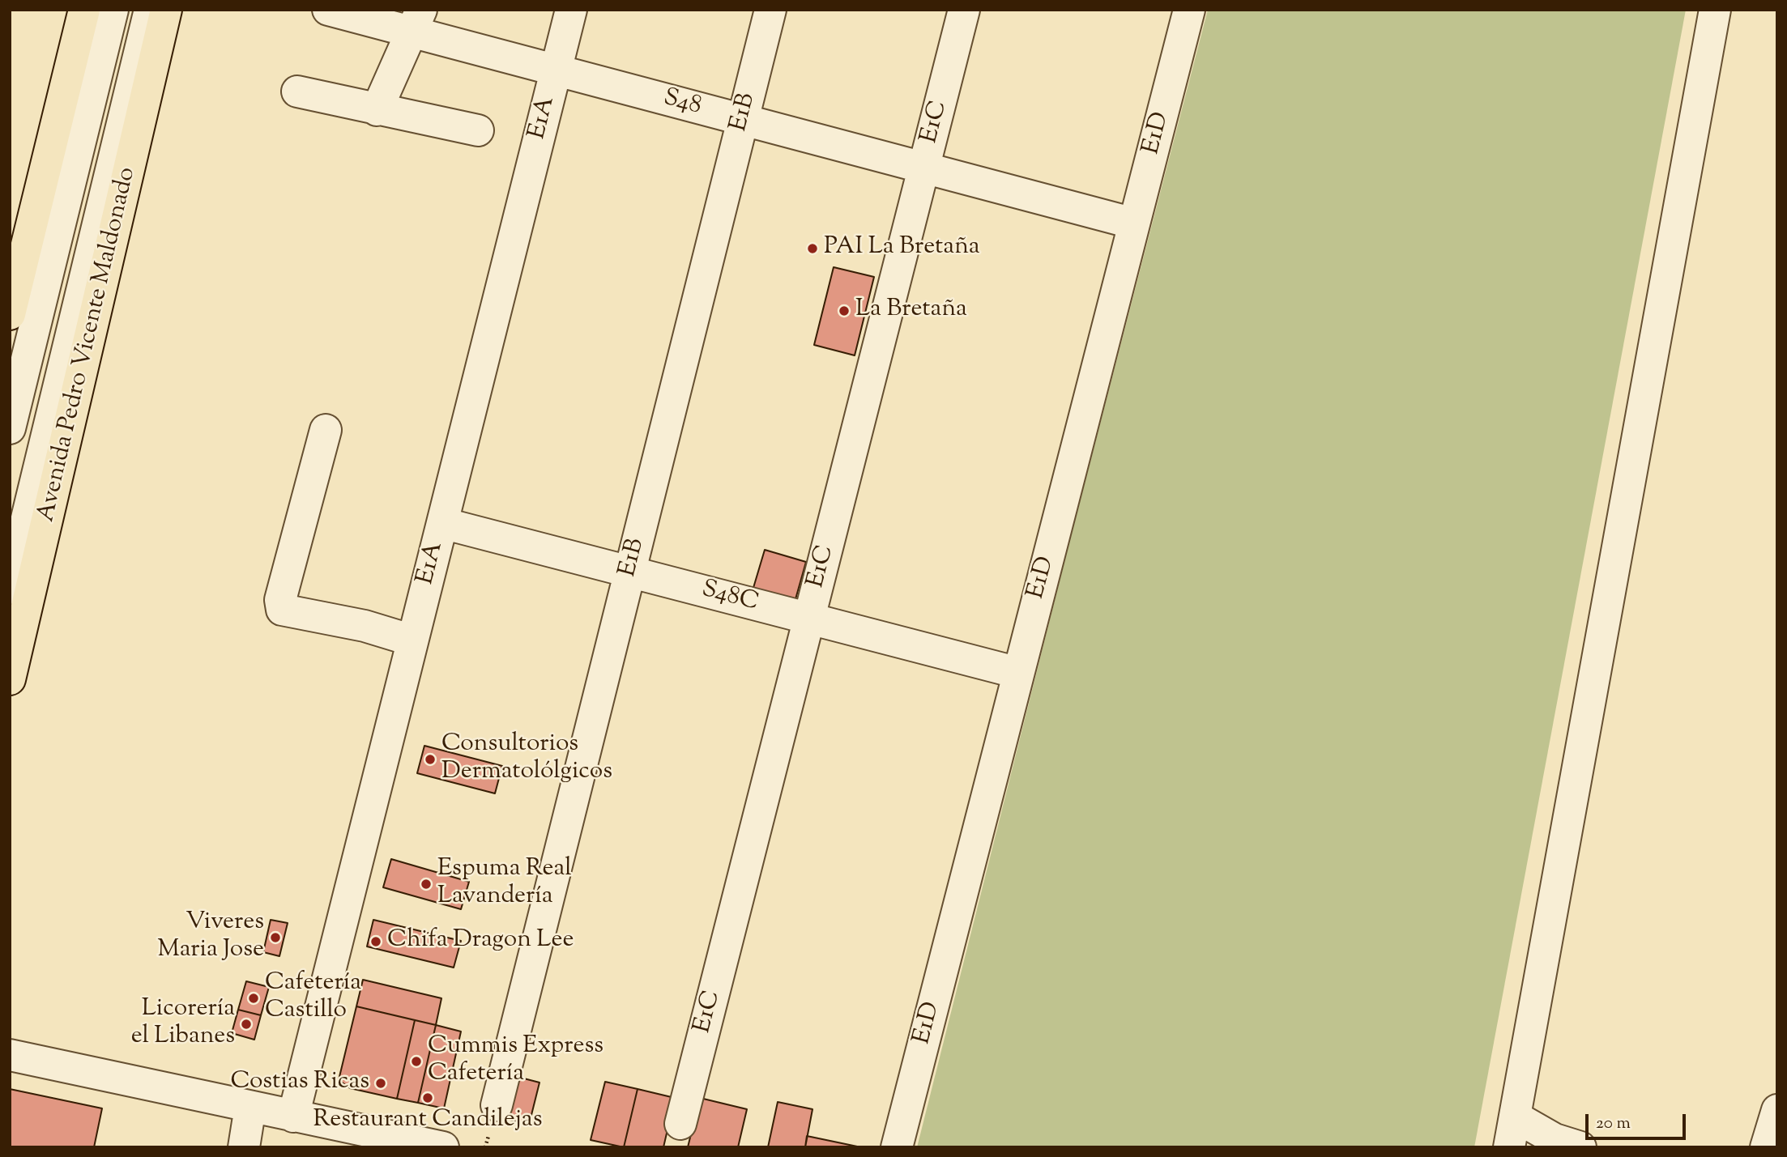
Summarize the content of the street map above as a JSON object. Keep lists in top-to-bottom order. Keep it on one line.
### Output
{"streets":{"main road":["Avenida Pedro Vicente Maldonado"],"street":["S48","E1B","E1A","E1C","E1D","S48C"]},"crossings":[["S48","E1B"],["S48","E1A"],["S48","E1C"],["S48","E1D"],["E1B","S48C"],["E1A","S48C"],["E1C","S48C"],["E1D","S48C"]],"places":["PAI La Bretaña","La Bretaña","Consultorios Dermatolólgicos","Espuma Real Lavandería","Viveres Maria Jose","Chifa Dragon Lee","Cafetería Castillo","Licorería el Libanes","Cummis Express Cafetería","Costias Ricas","Restaurant Candilejas"],"scale_bar":"20 m"}
